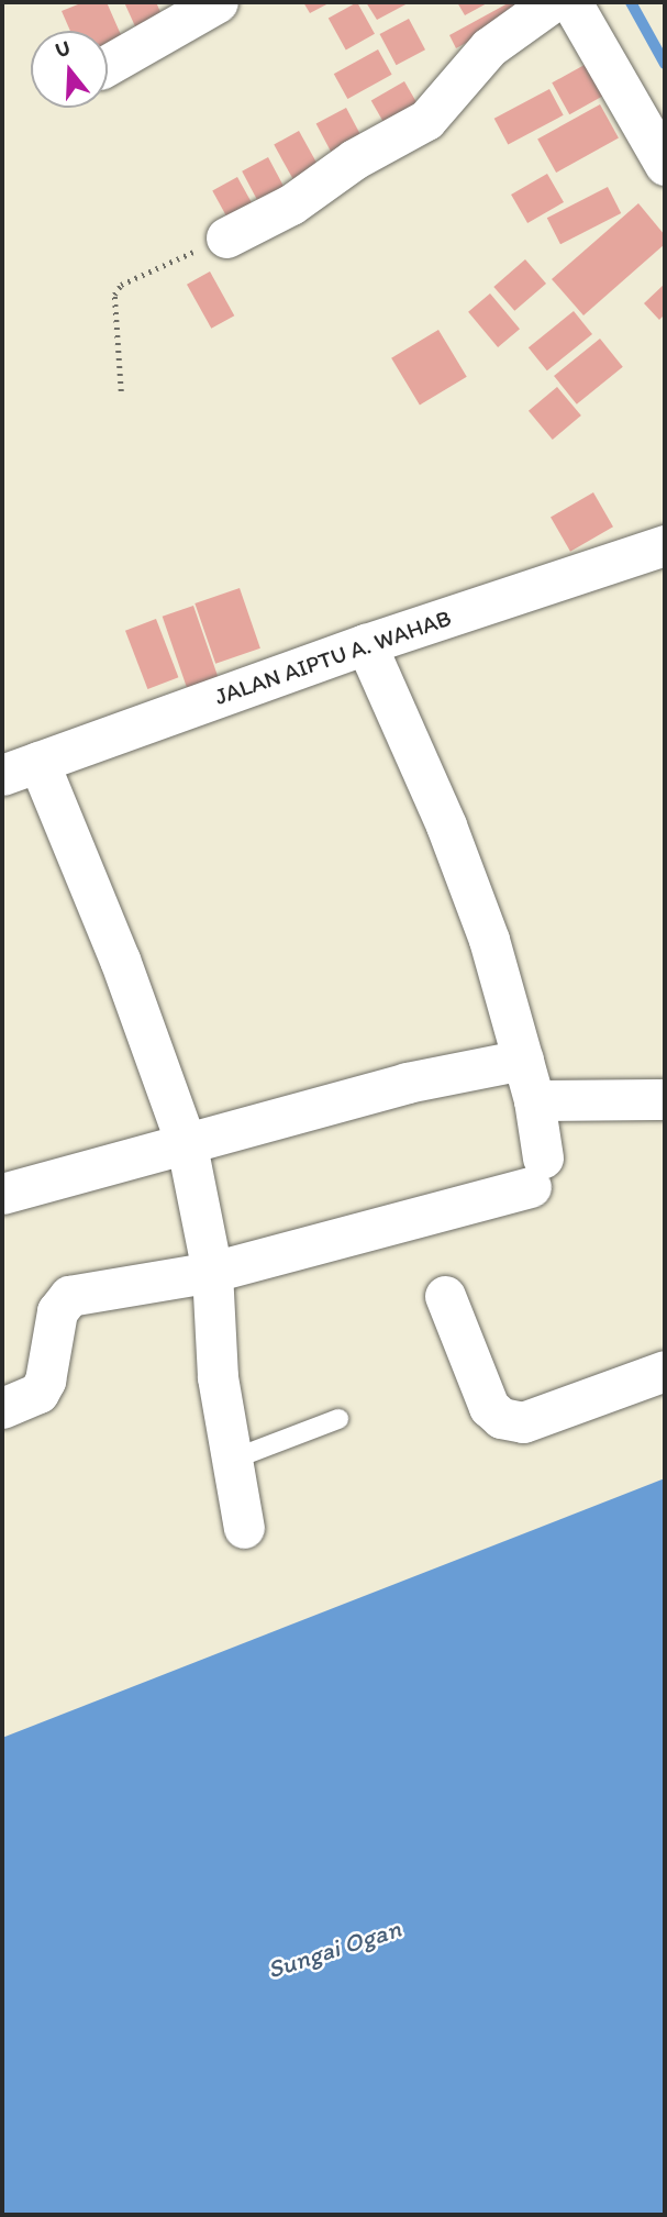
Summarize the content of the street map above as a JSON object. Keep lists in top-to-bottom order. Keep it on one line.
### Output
{"streets":{"street":["JALAN AIPTU A. WAHAB"]},"water":["Sungai Ogan"],"north":"top"}
